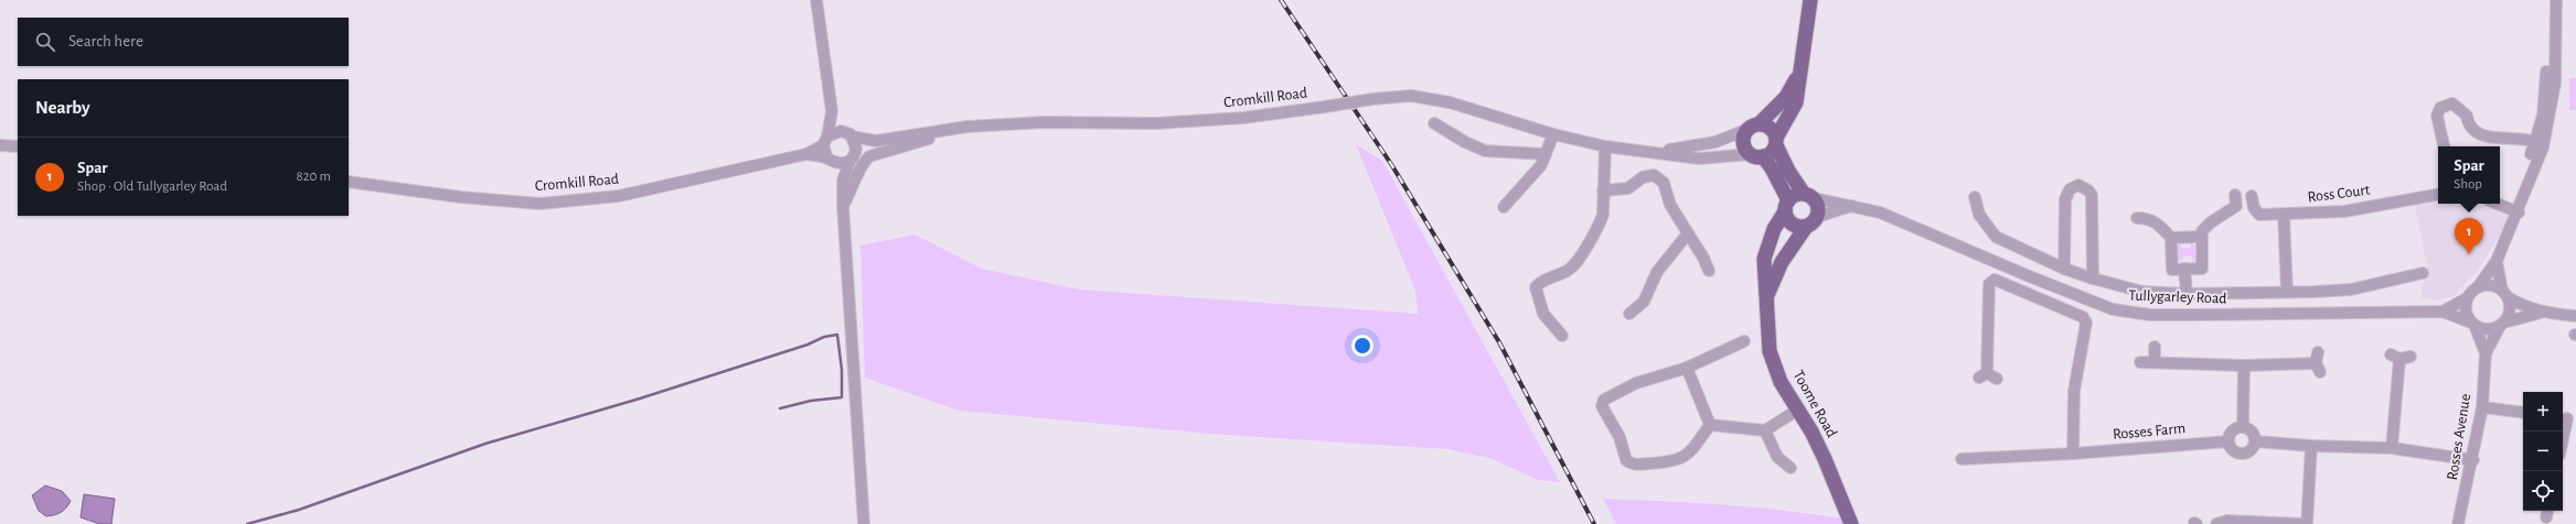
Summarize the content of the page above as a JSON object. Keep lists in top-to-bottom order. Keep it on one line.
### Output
{"streets":{"main road":["Toome Road"],"street":["Cromkill Road","Ross Court","Tullygarley Road","Rosses Farm","Rosses Avenue"]},"crossings":[["Tullygarley Road","Toome Road"],["Tullygarley Road","Rosses Avenue"]],"page":{"search":"Search here","heading":"Nearby","list":[{"mark":"1","name":"Spar","note":"Shop · Old Tullygarley Road","value":"820 m"}],"popup":["Spar","Shop"],"pins":"1","map_buttons":["+","−"]}}
